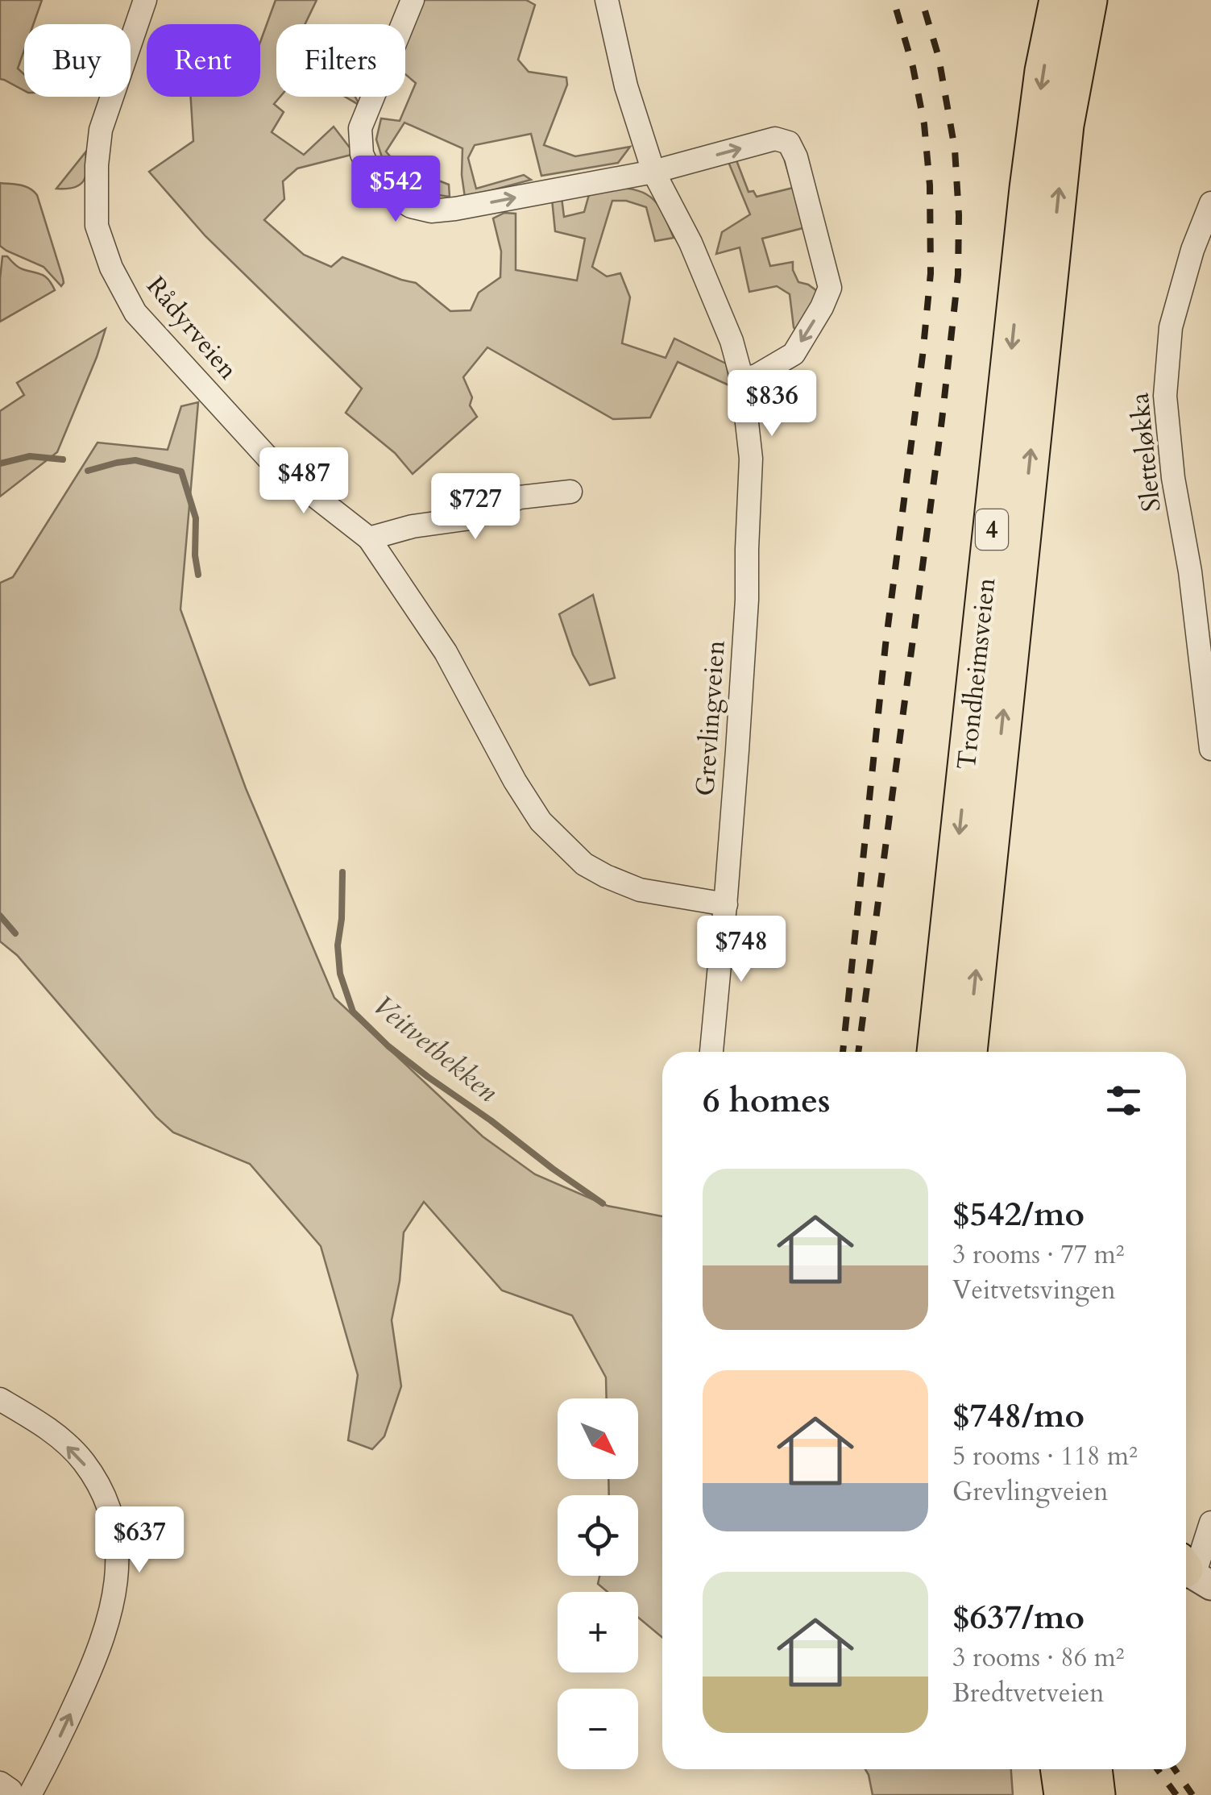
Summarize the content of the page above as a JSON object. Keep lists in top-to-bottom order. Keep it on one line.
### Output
{"streets":{"highway":["4","Trondheimsveien"],"street":["Rådyrveien","Sletteløkka","Grevlingveien"]},"crossings":[["Rådyrveien","Grevlingveien"]],"water":["Veitvetbekken"],"north":"bottom right","page":{"chip":["Buy","Rent","Filters"],"price":["$542","$836","$487","$727","$748","$637"],"heading":"6 homes","list":[{"name":"$542/mo","note":"3 rooms · 77 m² · Veitvetsvingen"},{"name":"$748/mo","note":"5 rooms · 118 m² · Grevlingveien"},{"name":"$637/mo","note":"3 rooms · 86 m² · Bredtvetveien"}],"map_buttons":["+","−"]}}
